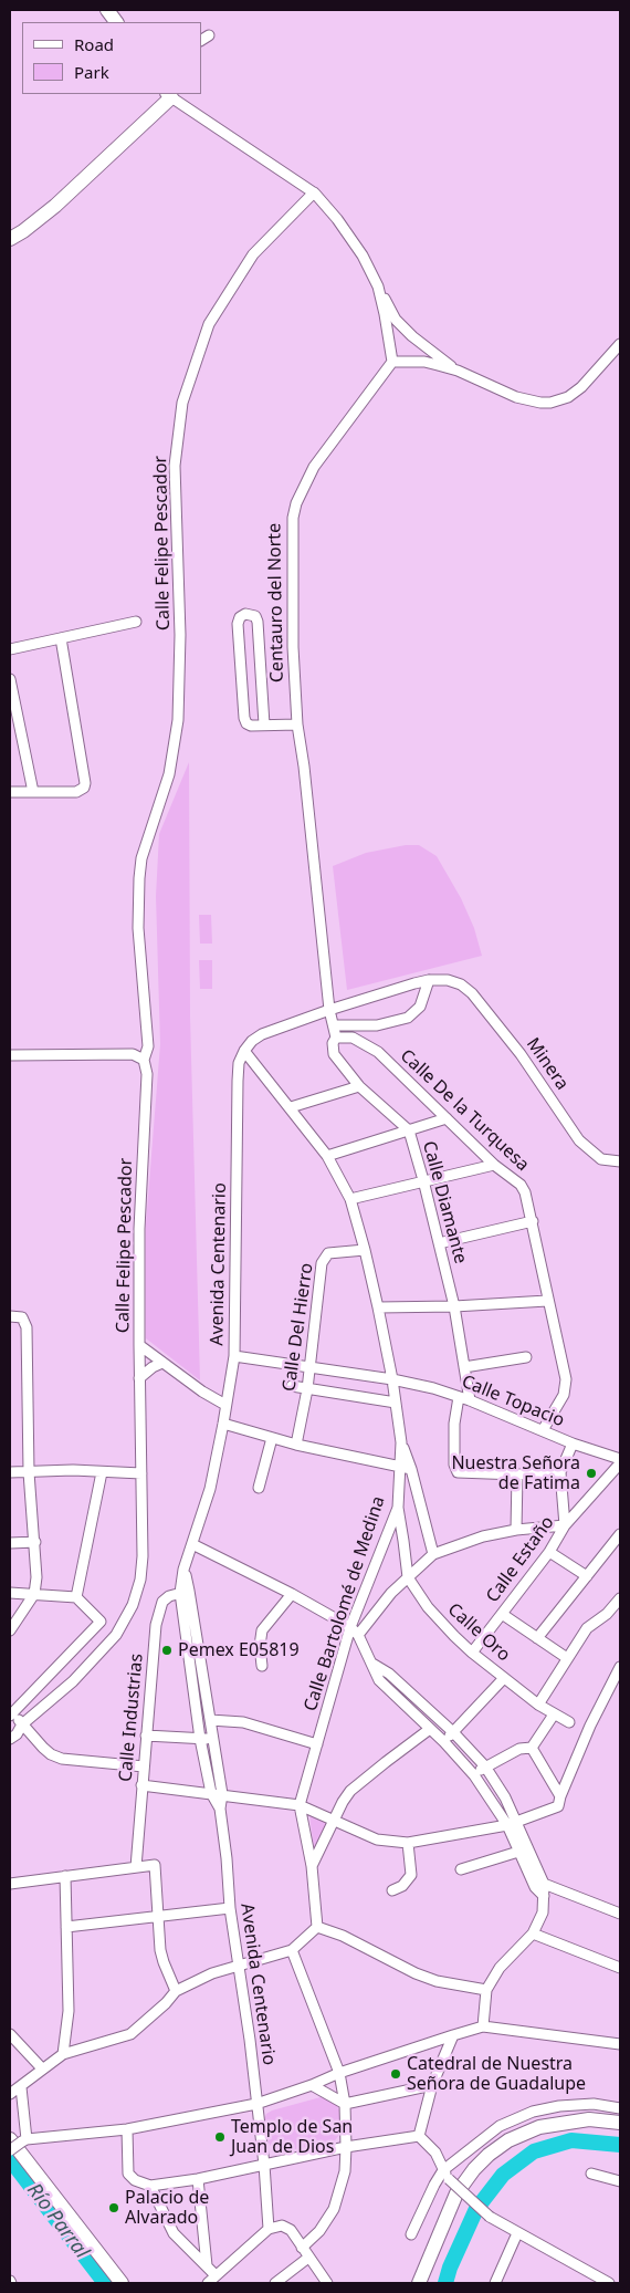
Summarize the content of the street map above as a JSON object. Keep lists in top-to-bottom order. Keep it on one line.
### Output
{"streets":{"street":["Calle Felipe Pescador","Centauro del Norte","Minera","Calle De la Turquesa","Calle Diamante","Avenida Centenario","Calle Del Hierro","Calle Topacio","Calle Estaño","Calle Bartolomé de Medina","Calle Oro","Calle Industrias"]},"crossings":[["Calle Felipe Pescador","Avenida Centenario"],["Centauro del Norte","Calle Diamante"],["Calle De la Turquesa","Calle Diamante"],["Calle De la Turquesa","Calle Topacio"],["Calle Diamante","Calle Topacio"],["Avenida Centenario","Calle Topacio"],["Avenida Centenario","Calle Bartolomé de Medina"],["Avenida Centenario","Calle Industrias"],["Calle Del Hierro","Calle Topacio"],["Calle Del Hierro","Calle Bartolomé de Medina"],["Calle Topacio","Calle Estaño"],["Calle Topacio","Calle Bartolomé de Medina"],["Calle Estaño","Calle Oro"]],"water":["Río Parral"],"places":["Nuestra Señora de Fatima","Pemex E05819","Catedral de Nuestra Señora de Guadalupe","Templo de San Juan de Dios","Palacio de Alvarado"],"legend":["Road","Park"]}
